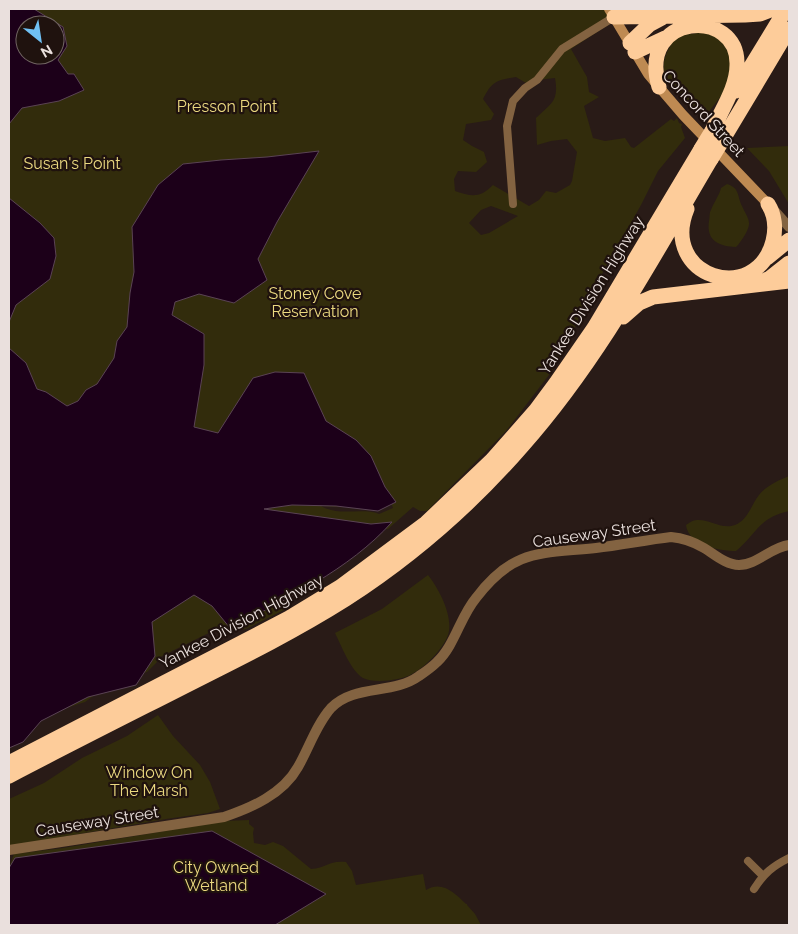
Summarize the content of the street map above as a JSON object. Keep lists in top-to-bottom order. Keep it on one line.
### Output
{"streets":{"highway":["Yankee Division Highway"],"main road":["Concord Street"],"street":["Causeway Street"]},"parks":["Presson Point","Susan's Point","Stoney Cove Reservation","Window On The Marsh","City Owned Wetland"],"north":"bottom right"}
